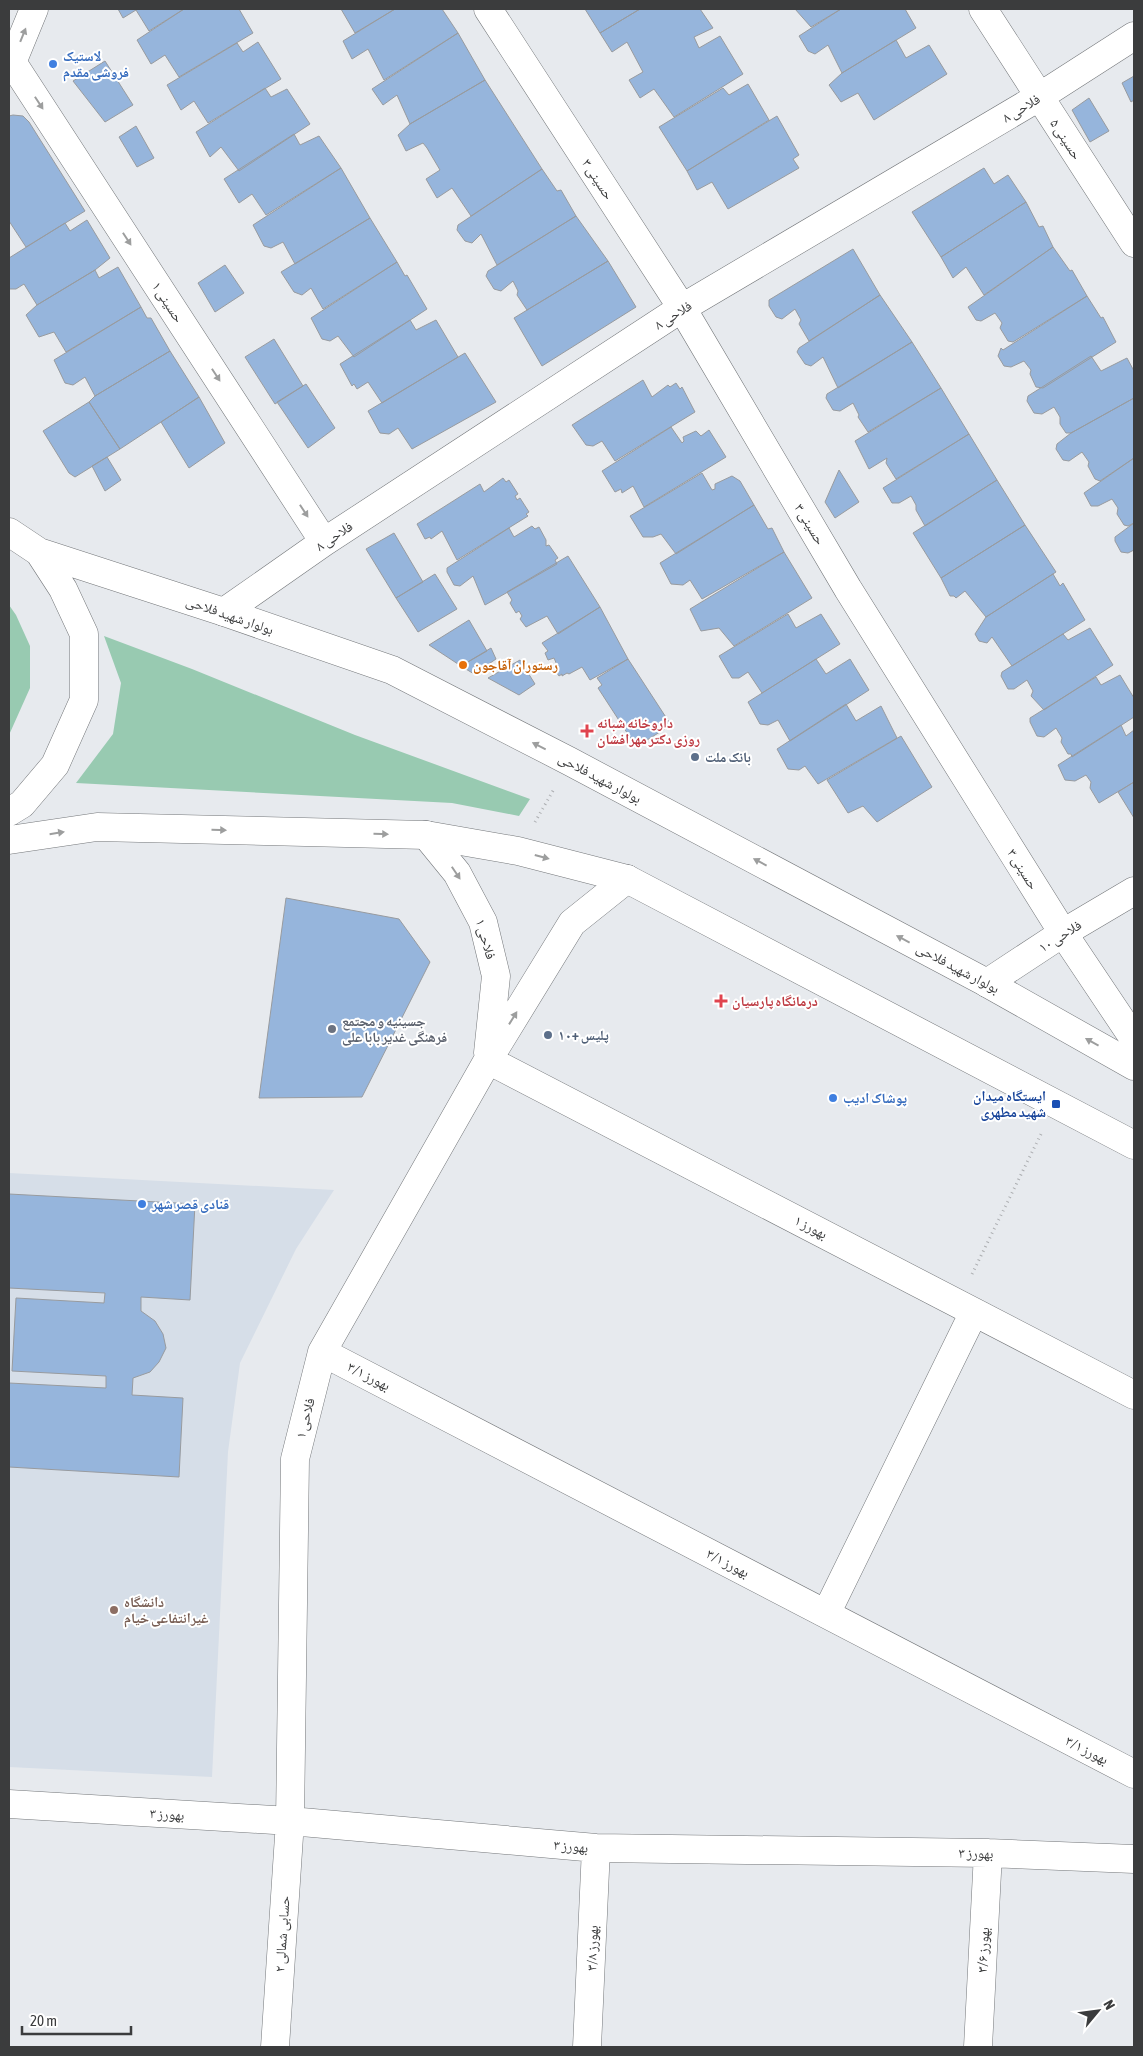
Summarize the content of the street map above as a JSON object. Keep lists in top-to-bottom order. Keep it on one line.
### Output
{"streets":{"street":["فلاحی ۸","حسینی ۵","حسینی ۳","حسینی ۱","بولوار شهید فلاحی","فلاحی ۱۰","فلاحی ۱","بهورز ۱","بهورز ۳/۱","بهورز ۳","حسابی شمالی ۲","بهورز ۳/۸","بهورز ۳/۶"]},"crossings":[["فلاحی ۸","حسینی ۵"],["فلاحی ۸","حسینی ۳"],["فلاحی ۸","حسینی ۱"],["فلاحی ۸","بولوار شهید فلاحی"],["حسینی ۳","فلاحی ۱۰"],["بولوار شهید فلاحی","فلاحی ۱۰"],["فلاحی ۱","بهورز ۱"],["فلاحی ۱","بهورز ۳/۱"],["فلاحی ۱","بهورز ۳"],["فلاحی ۱","حسابی شمالی ۲"],["بهورز ۳","حسابی شمالی ۲"],["بهورز ۳","بهورز ۳/۸"],["بهورز ۳","بهورز ۳/۶"]],"one_way":["حسینی ۱"],"places":{"other":["لاستیک فروشی مقدم","رستوران آقاجون","بانک ملت","جسینیه و مجتمع فرهنگی غدیر بابا علی","پلیس +۱۰","پوشاک ادیب","قنادی قصر شهر","دانشگاه غیرانتفاعی خیام"],"health":["داروخانه شبانه روزی دکتر مهرافشان","درمانگاه پارسیان"],"transit":["ایستگاه میدان شهید مطهری"]},"scale_bar":"20 m","north":"top right"}
